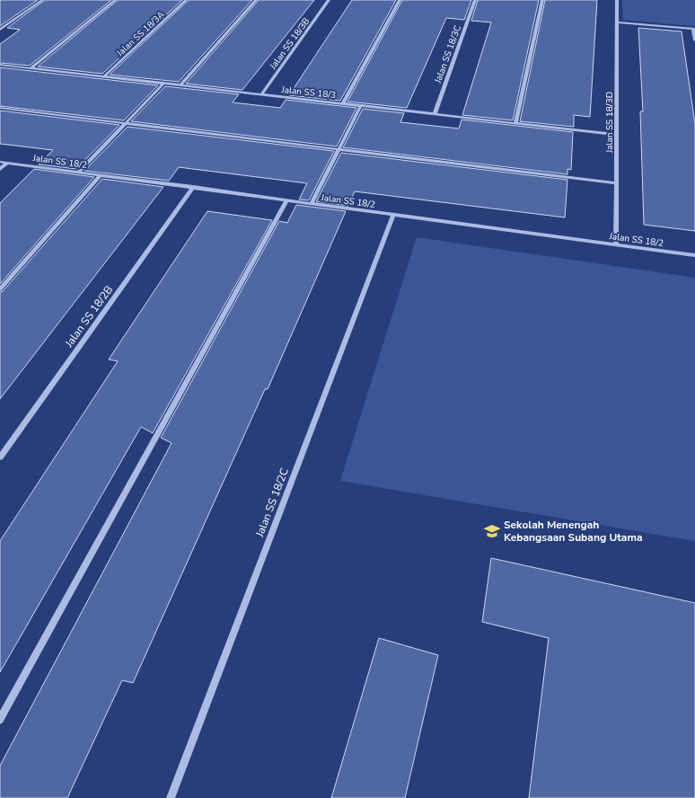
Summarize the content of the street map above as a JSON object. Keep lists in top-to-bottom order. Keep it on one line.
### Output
{"streets":{"street":["Jalan SS 18/3A","Jalan SS 18/3B","Jalan SS 18/3C","Jalan SS 18/3","Jalan SS 18/3D","Jalan SS 18/2","Jalan SS 18/2B","Jalan SS 18/2C"]},"crossings":[["Jalan SS 18/3A","Jalan SS 18/3"],["Jalan SS 18/3B","Jalan SS 18/3"],["Jalan SS 18/3C","Jalan SS 18/3"],["Jalan SS 18/3","Jalan SS 18/3D"],["Jalan SS 18/3D","Jalan SS 18/2"],["Jalan SS 18/2","Jalan SS 18/2B"],["Jalan SS 18/2","Jalan SS 18/2C"]],"places":{"school or university":["Sekolah Menengah Kebangsaan Subang Utama"]}}
